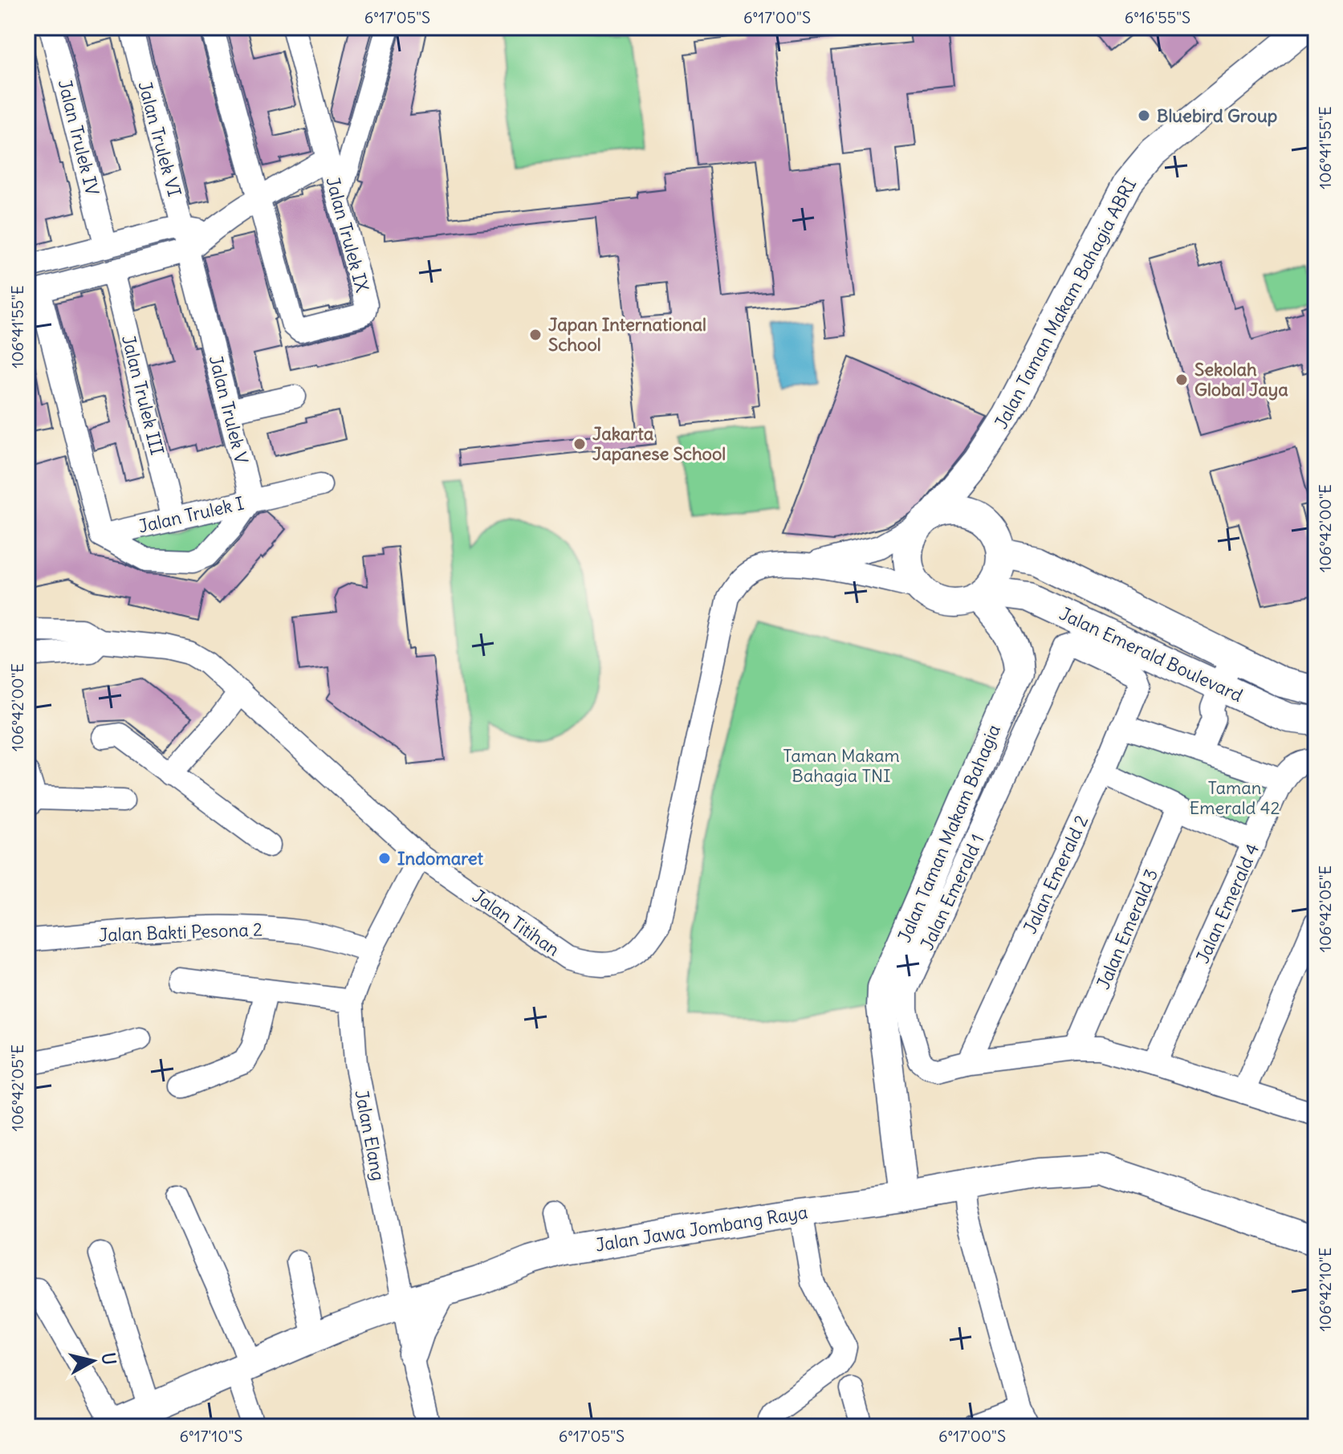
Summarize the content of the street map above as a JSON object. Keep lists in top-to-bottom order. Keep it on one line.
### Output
{"streets":{"main road":["Jalan Taman Makam Bahagia ABRI","Jalan Emerald Boulevard","Jalan Taman Makam Bahagia","Jalan Jawa Jombang Raya"],"street":["Jalan Trulek IV","Jalan Trulek VI","Jalan Trulek IX","Jalan Trulek III","Jalan Trulek V","Jalan Trulek I","Jalan Emerald 2","Jalan Emerald 1","Jalan Emerald 4","Jalan Titihan","Jalan Emerald 3","Jalan Bakti Pesona 2","Jalan Elang"]},"crossings":[["Jalan Trulek VI","Jalan Trulek V"],["Jalan Taman Makam Bahagia ABRI","Jalan Emerald Boulevard"],["Jalan Taman Makam Bahagia ABRI","Jalan Taman Makam Bahagia"],["Jalan Taman Makam Bahagia ABRI","Jalan Titihan"],["Jalan Trulek III","Jalan Trulek I"],["Jalan Trulek V","Jalan Trulek I"],["Jalan Emerald Boulevard","Jalan Taman Makam Bahagia"],["Jalan Emerald Boulevard","Jalan Titihan"],["Jalan Taman Makam Bahagia","Jalan Titihan"],["Jalan Taman Makam Bahagia","Jalan Jawa Jombang Raya"],["Jalan Emerald 2","Jalan Emerald 1"],["Jalan Emerald 1","Jalan Emerald 4"],["Jalan Emerald 1","Jalan Emerald 3"],["Jalan Titihan","Jalan Elang"],["Jalan Bakti Pesona 2","Jalan Elang"],["Jalan Elang","Jalan Jawa Jombang Raya"]],"parks":["Taman Makam Bahagia TNI","Taman Emerald 42"],"places":["Bluebird Group","Japan International School","Sekolah Global Jaya","Jakarta Japanese School","Indomaret"],"north":"right","coordinates":["6°17'05\"S","6°17'00\"S","6°16'55\"S","106°41'55\"E","106°42'00\"E","106°42'05\"E","106°42'10\"E","6°17'10\"S"]}
